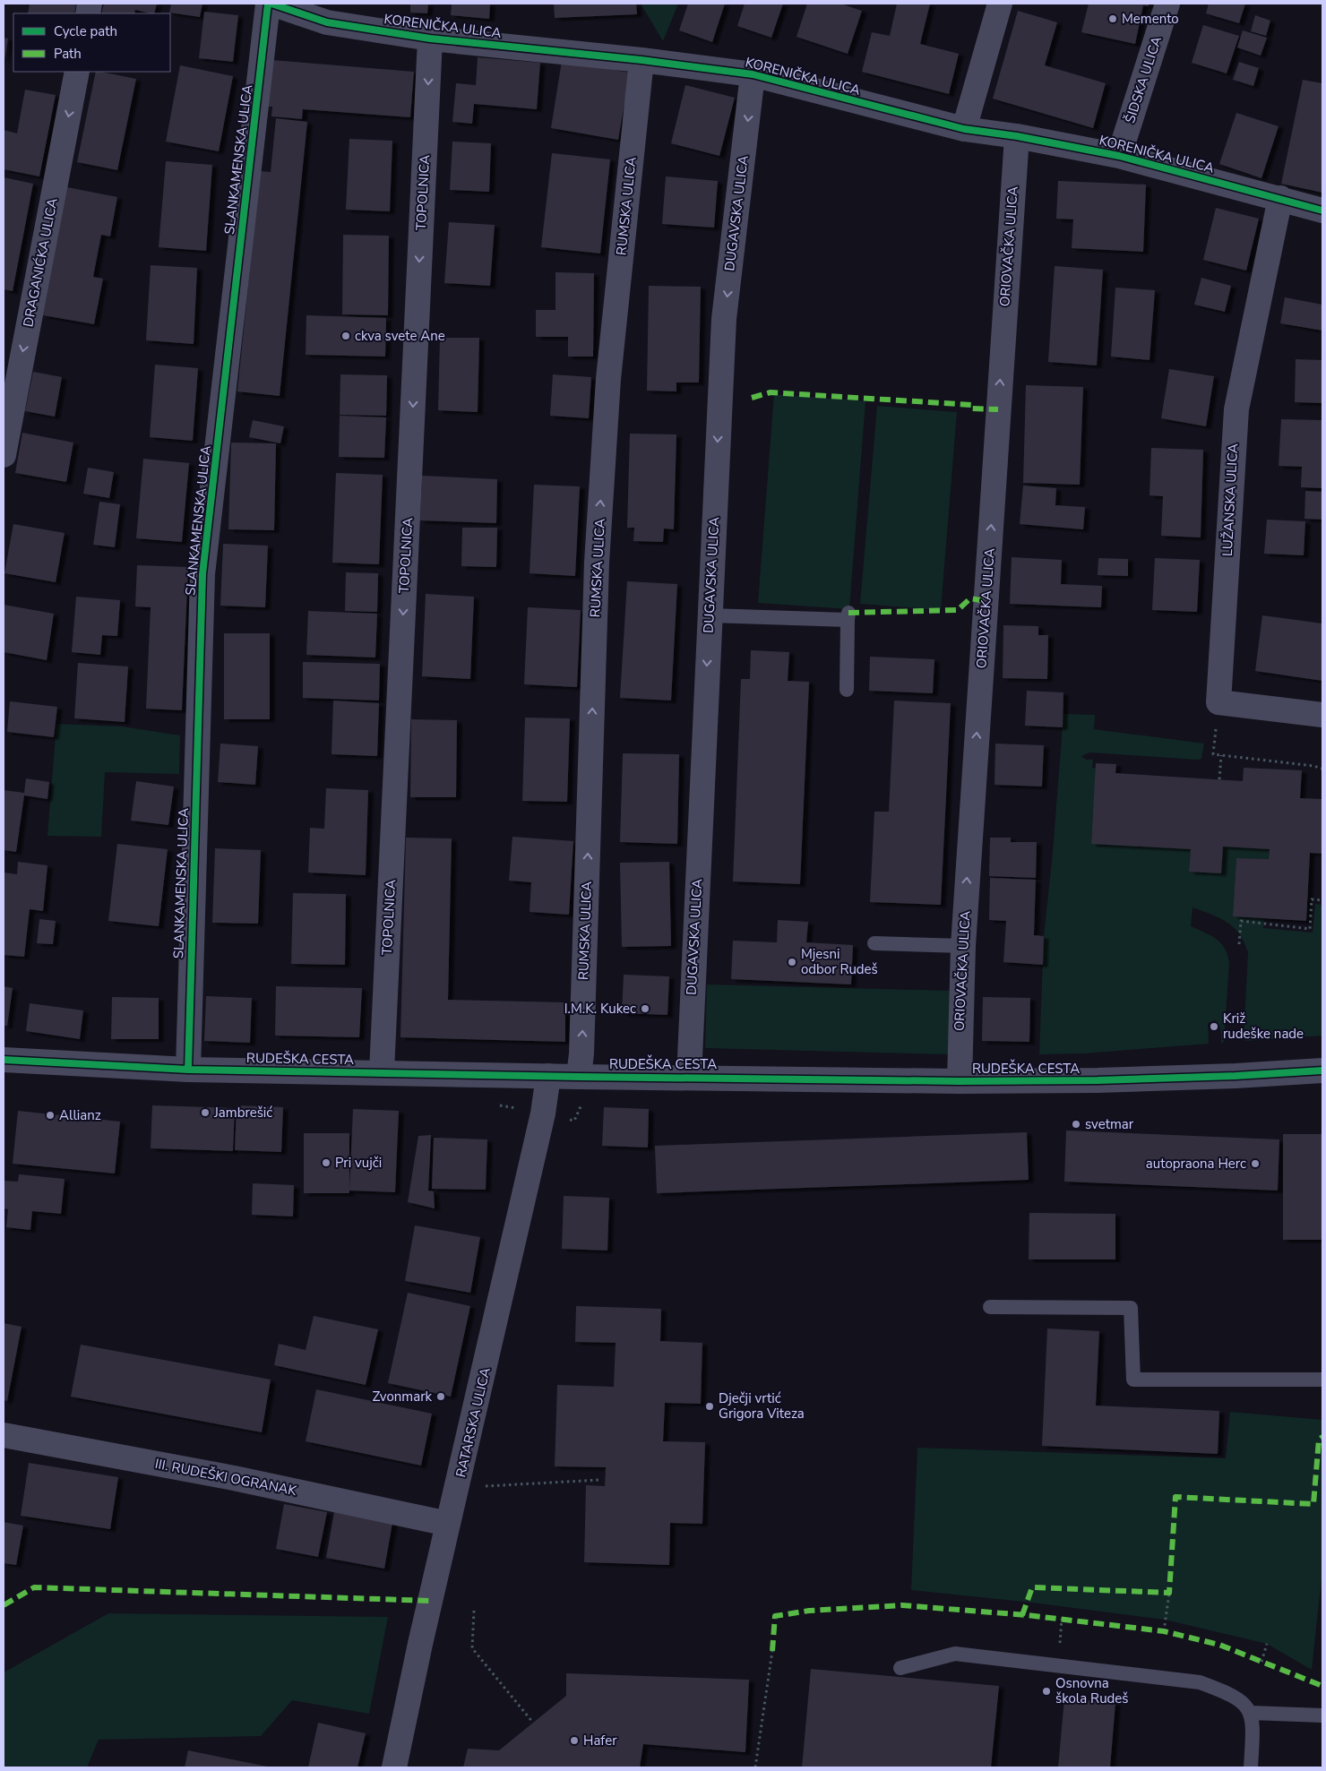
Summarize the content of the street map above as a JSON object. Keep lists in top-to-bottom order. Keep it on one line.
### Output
{"streets":{"street":["KORENIČKA ULICA","ŠIDSKA ULICA","SLANKAMENSKA ULICA","TOPOLNICA","RUMSKA ULICA","DUGAVSKA ULICA","ORIOVAČKA ULICA","DRAGANIĆKA ULICA","LUŽANSKA ULICA","RUDEŠKA CESTA","RATARSKA ULICA","III. RUDEŠKI OGRANAK"]},"crossings":[["KORENIČKA ULICA","ŠIDSKA ULICA"],["KORENIČKA ULICA","SLANKAMENSKA ULICA"],["KORENIČKA ULICA","TOPOLNICA"],["KORENIČKA ULICA","RUMSKA ULICA"],["KORENIČKA ULICA","DUGAVSKA ULICA"],["KORENIČKA ULICA","ORIOVAČKA ULICA"],["KORENIČKA ULICA","LUŽANSKA ULICA"],["SLANKAMENSKA ULICA","RUDEŠKA CESTA"],["TOPOLNICA","RUDEŠKA CESTA"],["RUMSKA ULICA","RUDEŠKA CESTA"],["DUGAVSKA ULICA","RUDEŠKA CESTA"],["ORIOVAČKA ULICA","RUDEŠKA CESTA"],["RUDEŠKA CESTA","RATARSKA ULICA"],["RATARSKA ULICA","III. RUDEŠKI OGRANAK"]],"one_way":["TOPOLNICA","RUMSKA ULICA","DUGAVSKA ULICA","ORIOVAČKA ULICA","DRAGANIĆKA ULICA"],"places":["Memento","ckva svete Ane","Mjesni odbor Rudeš","I.M.K. Kukec","Križ rudeške nade","Jambrešić","Allianz","svetmar","Pri vujči","autopraona Herc","Zvonmark","Dječji vrtić Grigora Viteza","Osnovna škola Rudeš","Hafer"],"legend":["Cycle path","Path"]}
